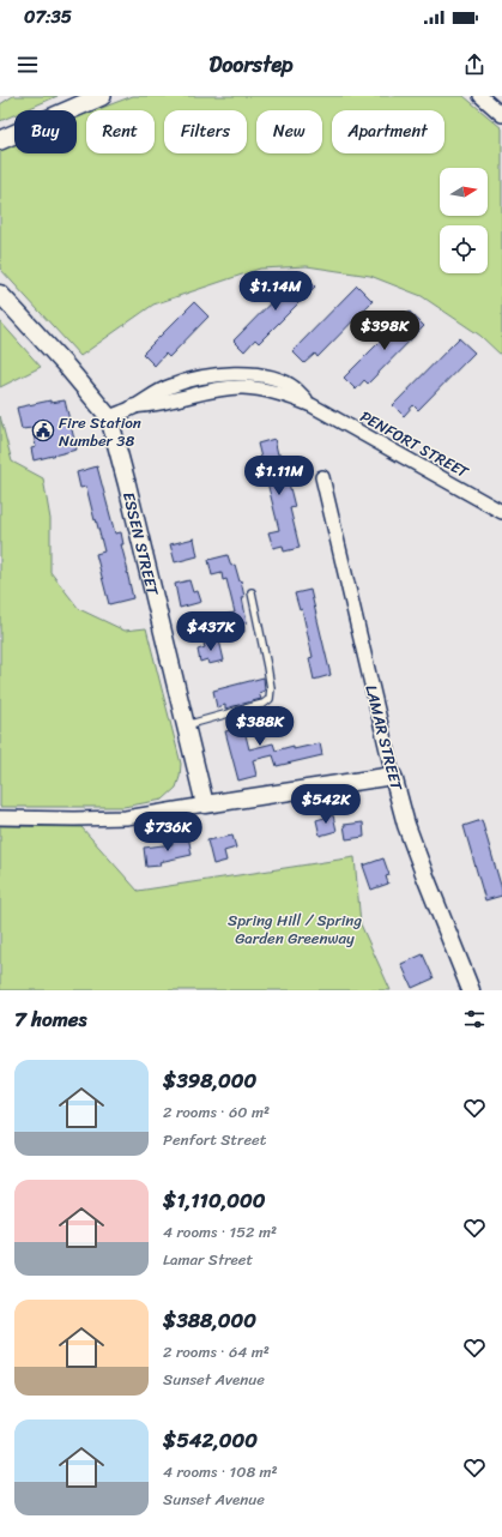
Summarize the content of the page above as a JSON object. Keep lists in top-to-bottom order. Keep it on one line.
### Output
{"streets":{"street":["PENFORT STREET","ESSEN STREET","LAMAR STREET"]},"crossings":[["PENFORT STREET","ESSEN STREET"]],"parks":["Spring Hill / Spring Garden Greenway"],"places":{"public building":["Fire Station Number 38"]},"north":"right","page":{"status":"07:35","header":"Doorstep","chip":["Buy","Rent","Filters","New","Apartment"],"price":["$1.14M","$398K","$1.11M","$437K","$388K","$542K","$736K"],"heading":"7 homes","list":[{"name":"$398,000","note":"2 rooms · 60 m² · Penfort Street"},{"name":"$1,110,000","note":"4 rooms · 152 m² · Lamar Street"},{"name":"$388,000","note":"2 rooms · 64 m² · Sunset Avenue"},{"name":"$542,000","note":"4 rooms · 108 m² · Sunset Avenue"}]}}
